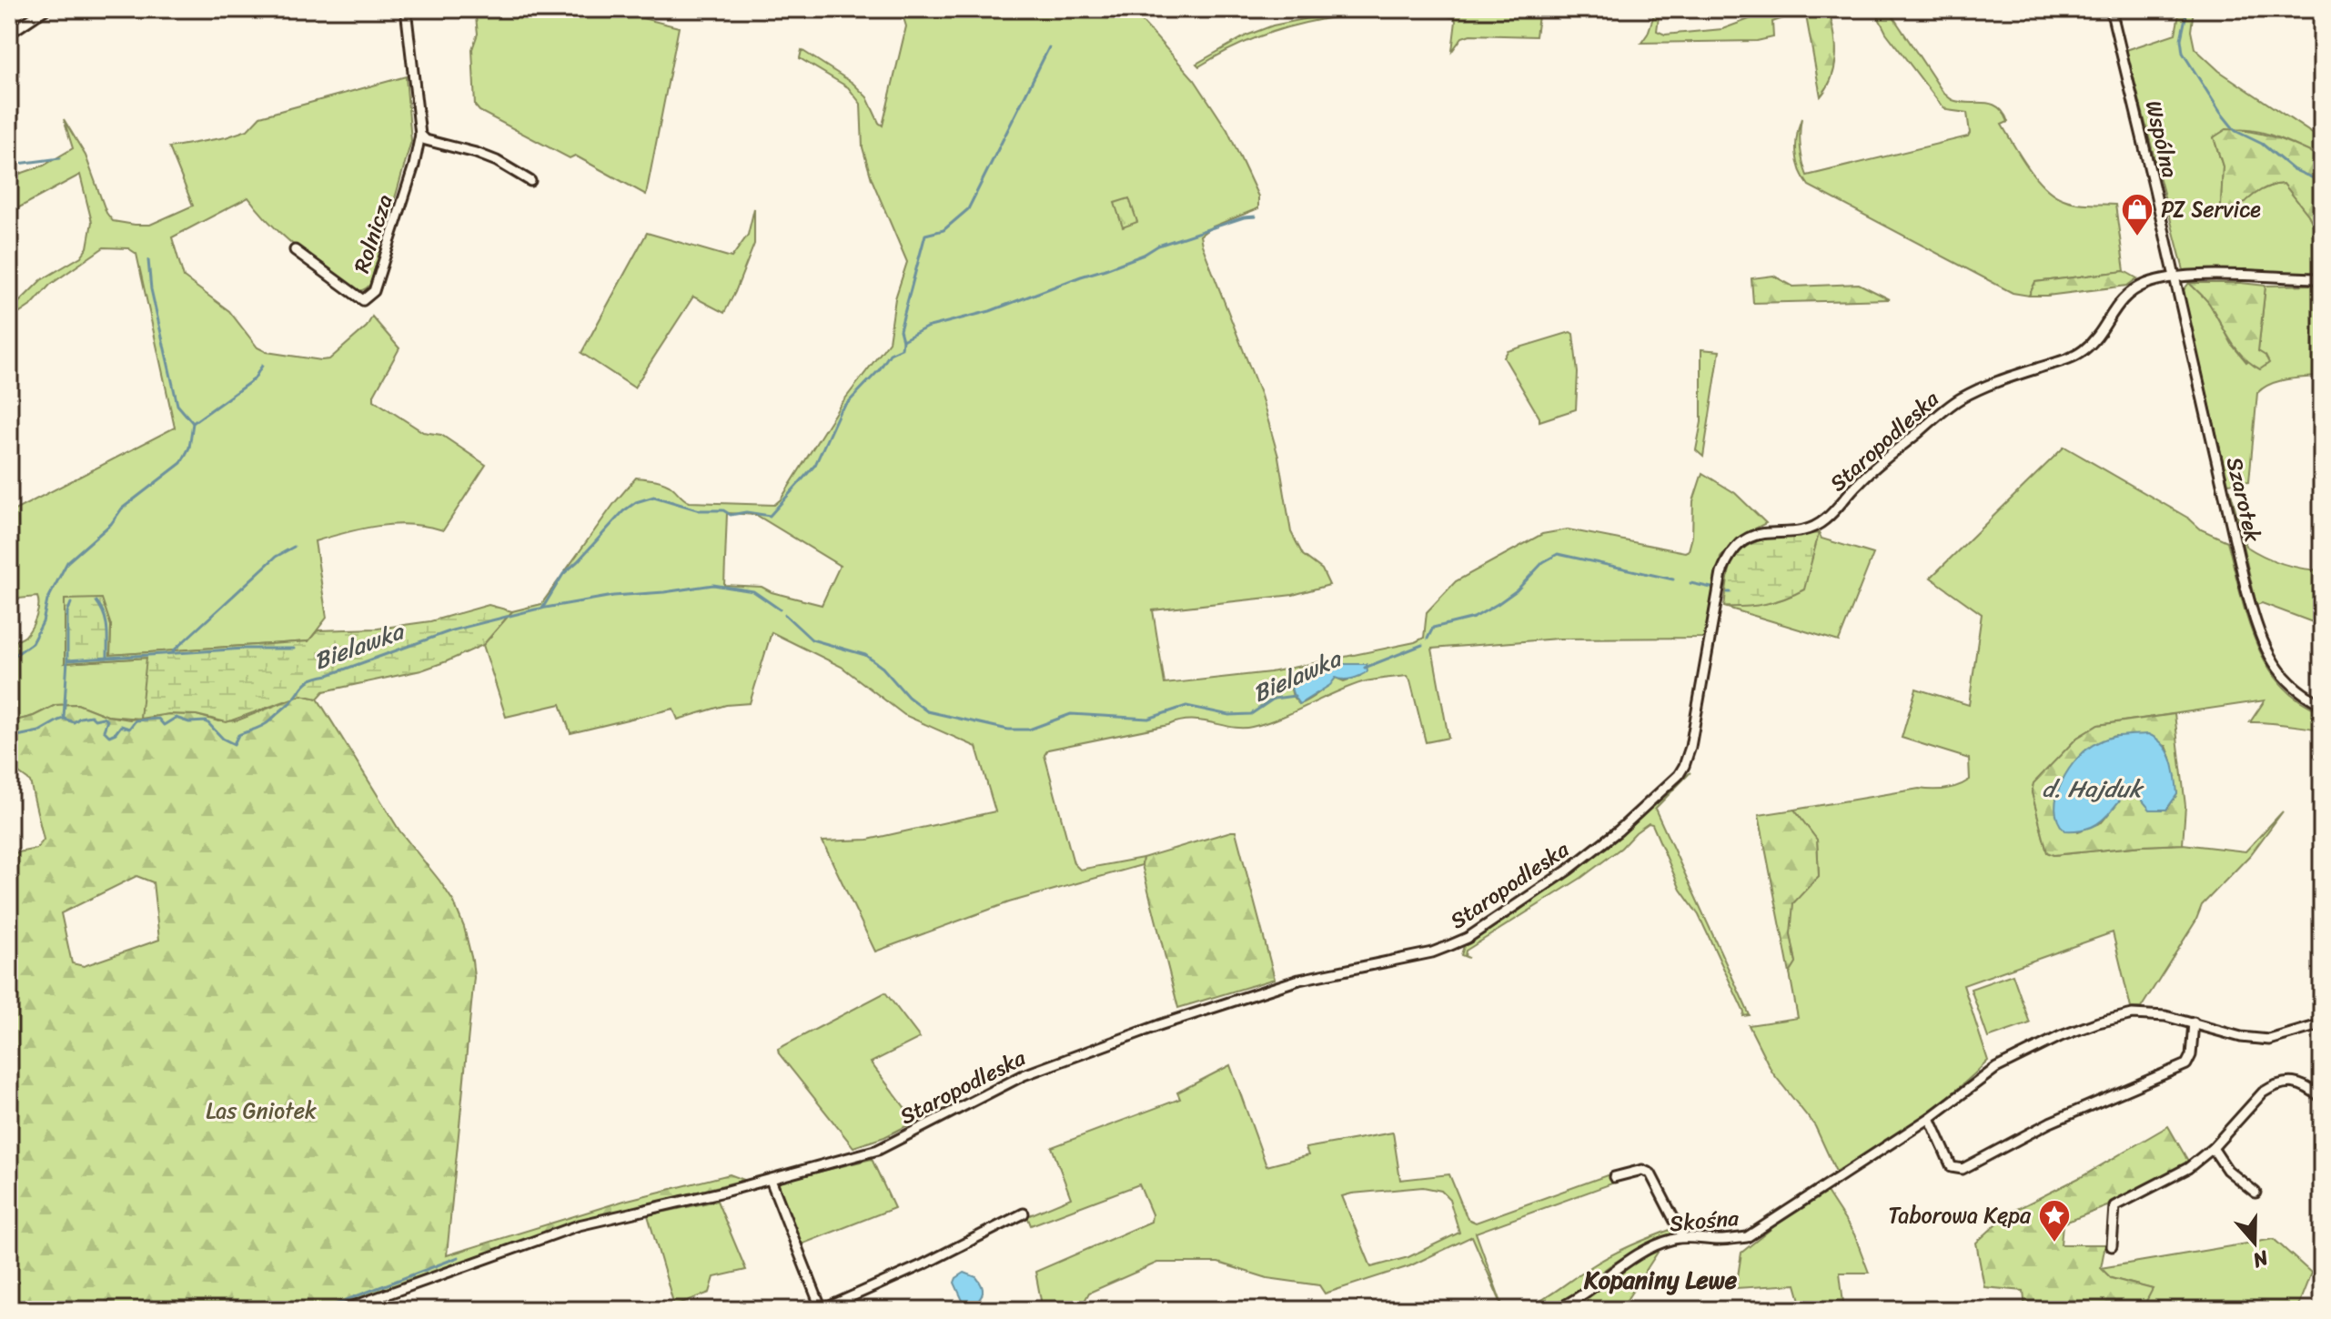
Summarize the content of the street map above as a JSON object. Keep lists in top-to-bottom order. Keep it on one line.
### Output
{"streets":{"street":["Wspólna","Rolnicza","Staropodleska","Szarotek","Skośna"]},"crossings":[["Wspólna","Staropodleska"],["Wspólna","Szarotek"],["Staropodleska","Szarotek"]],"districts":["Kopaniny Lewe"],"water":["Bielawka","d. Hajduk"],"parks":["Las Gniotek"],"places":{"shop":["PZ Service"],"place":["Taborowa Kępa"]},"north":"bottom"}
